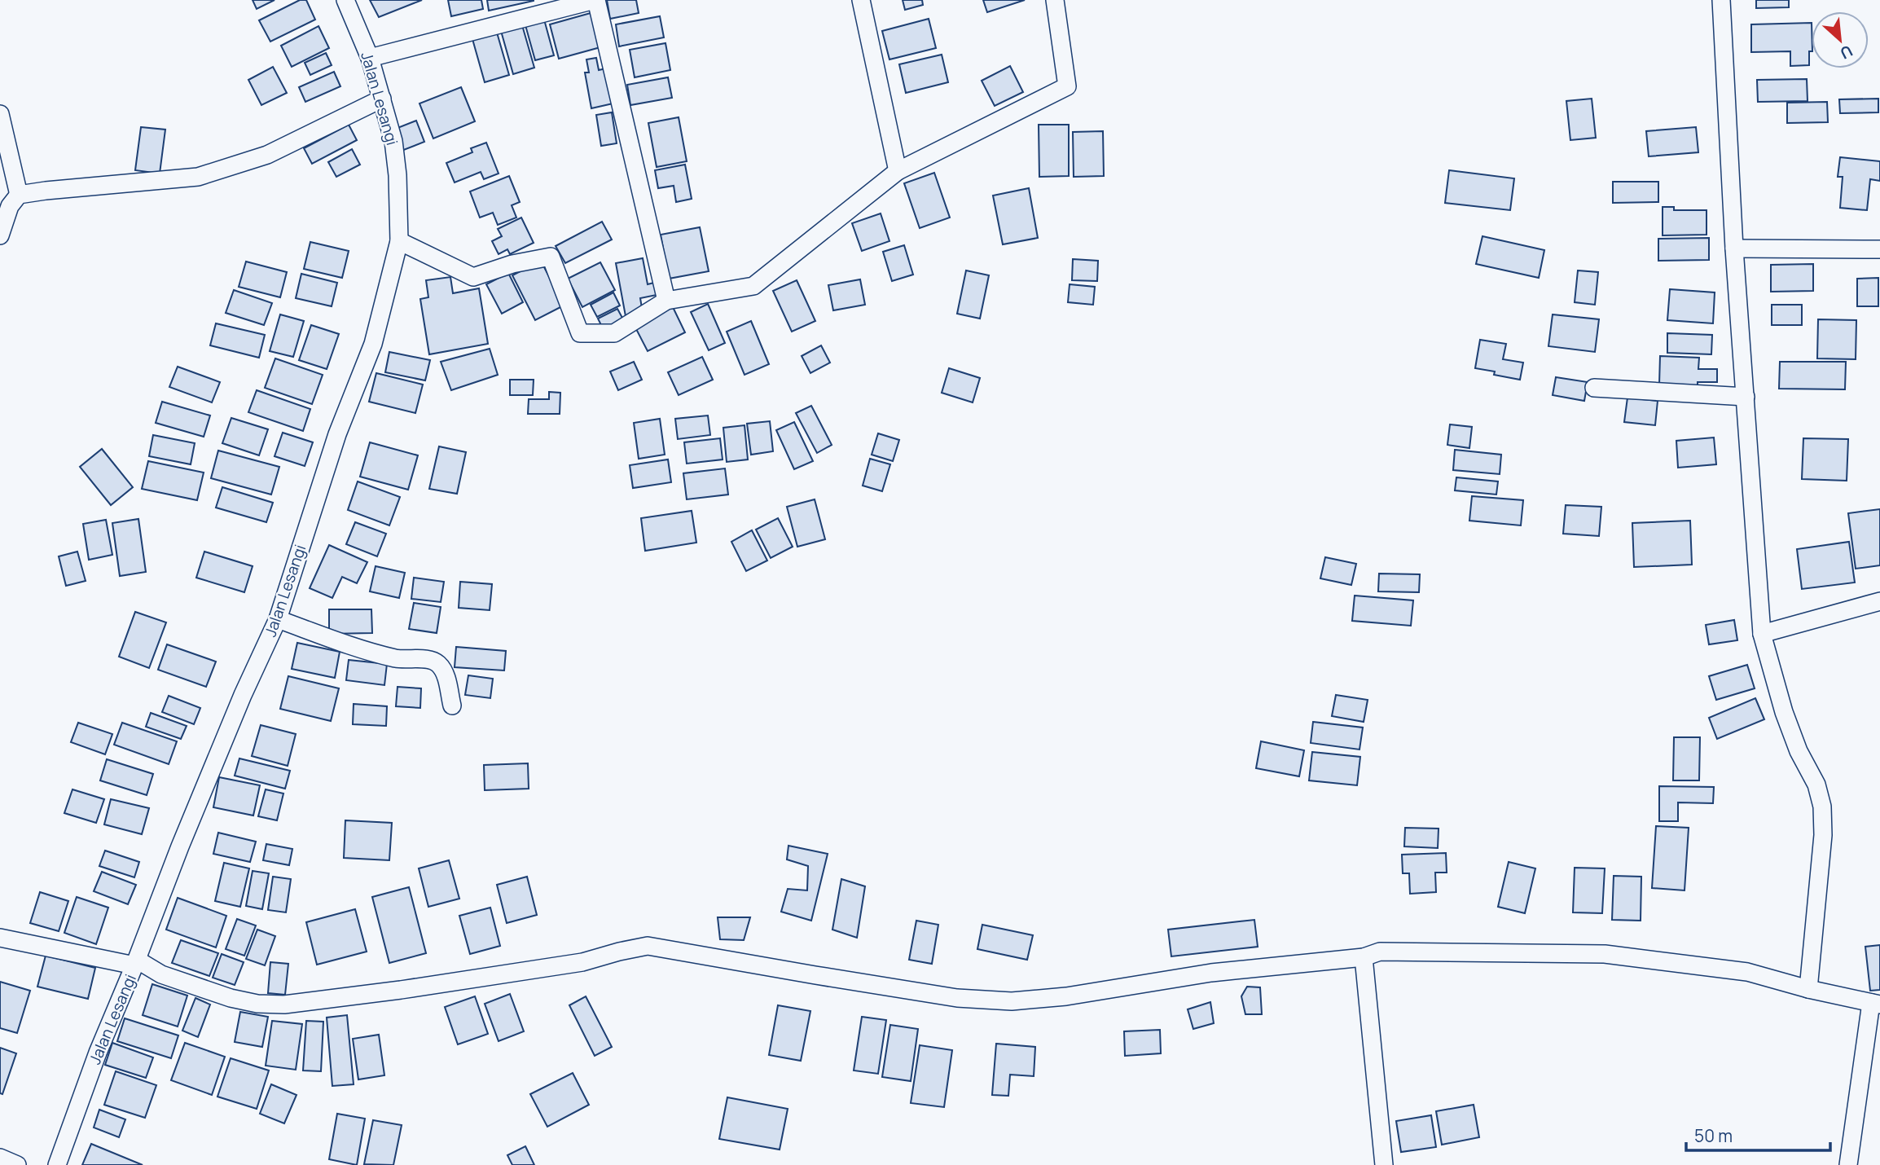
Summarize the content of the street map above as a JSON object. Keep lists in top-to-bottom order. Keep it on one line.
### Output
{"streets":{"street":["Jalan Lesangi"]},"scale_bar":"50 m","north":"bottom right"}
